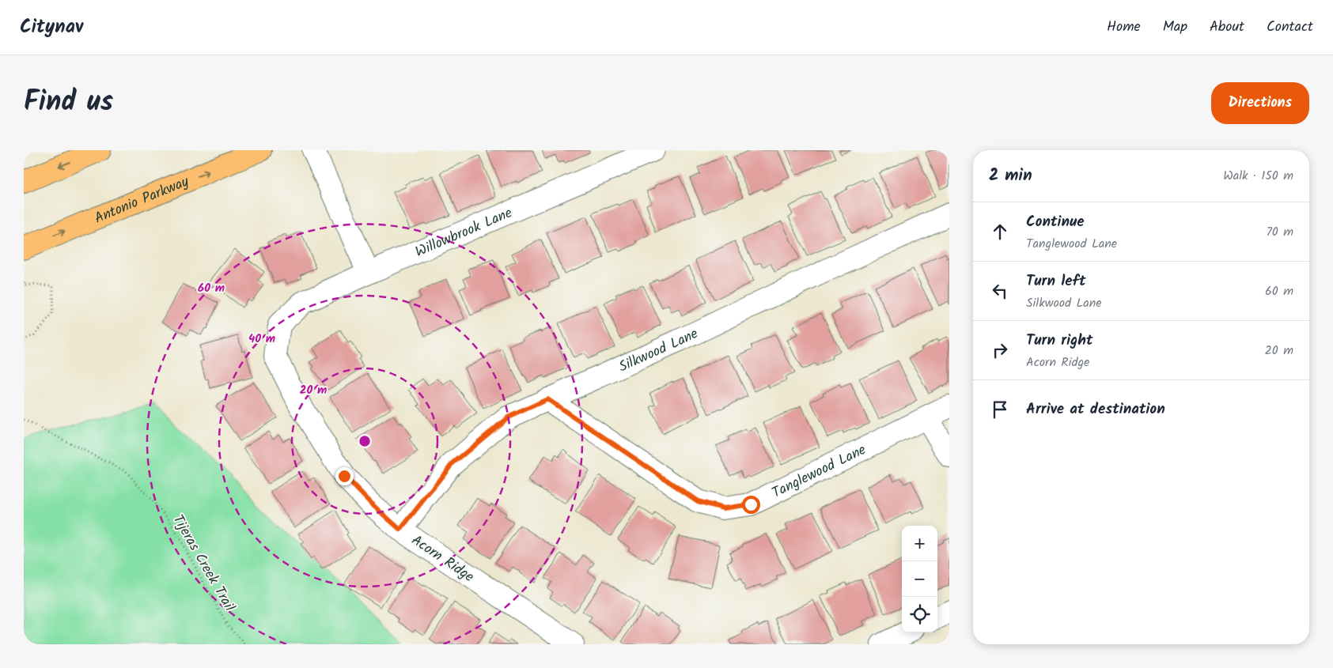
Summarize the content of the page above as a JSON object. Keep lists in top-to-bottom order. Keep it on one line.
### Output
{"streets":{"main road":["Antonio Parkway"],"street":["Willowbrook Lane","Silkwood Lane","Tanglewood Lane","Acorn Ridge"],"path":["Tijeras Creek Trail"]},"crossings":[["Willowbrook Lane","Acorn Ridge"],["Silkwood Lane","Tanglewood Lane"],["Silkwood Lane","Acorn Ridge"]],"page":{"header":"Citynav","nav":["Home","Map","About","Contact"],"title":"Find us","buttons":"Directions","heading":["2 min","Walk · 150 m"],"list":[["Continue","Tanglewood Lane","70 m"],["Turn left","Silkwood Lane","60 m"],["Turn right","Acorn Ridge","20 m"],"Arrive at destination"],"map_buttons":["+","−"]},"rings":["60 m","40 m","20 m"]}
